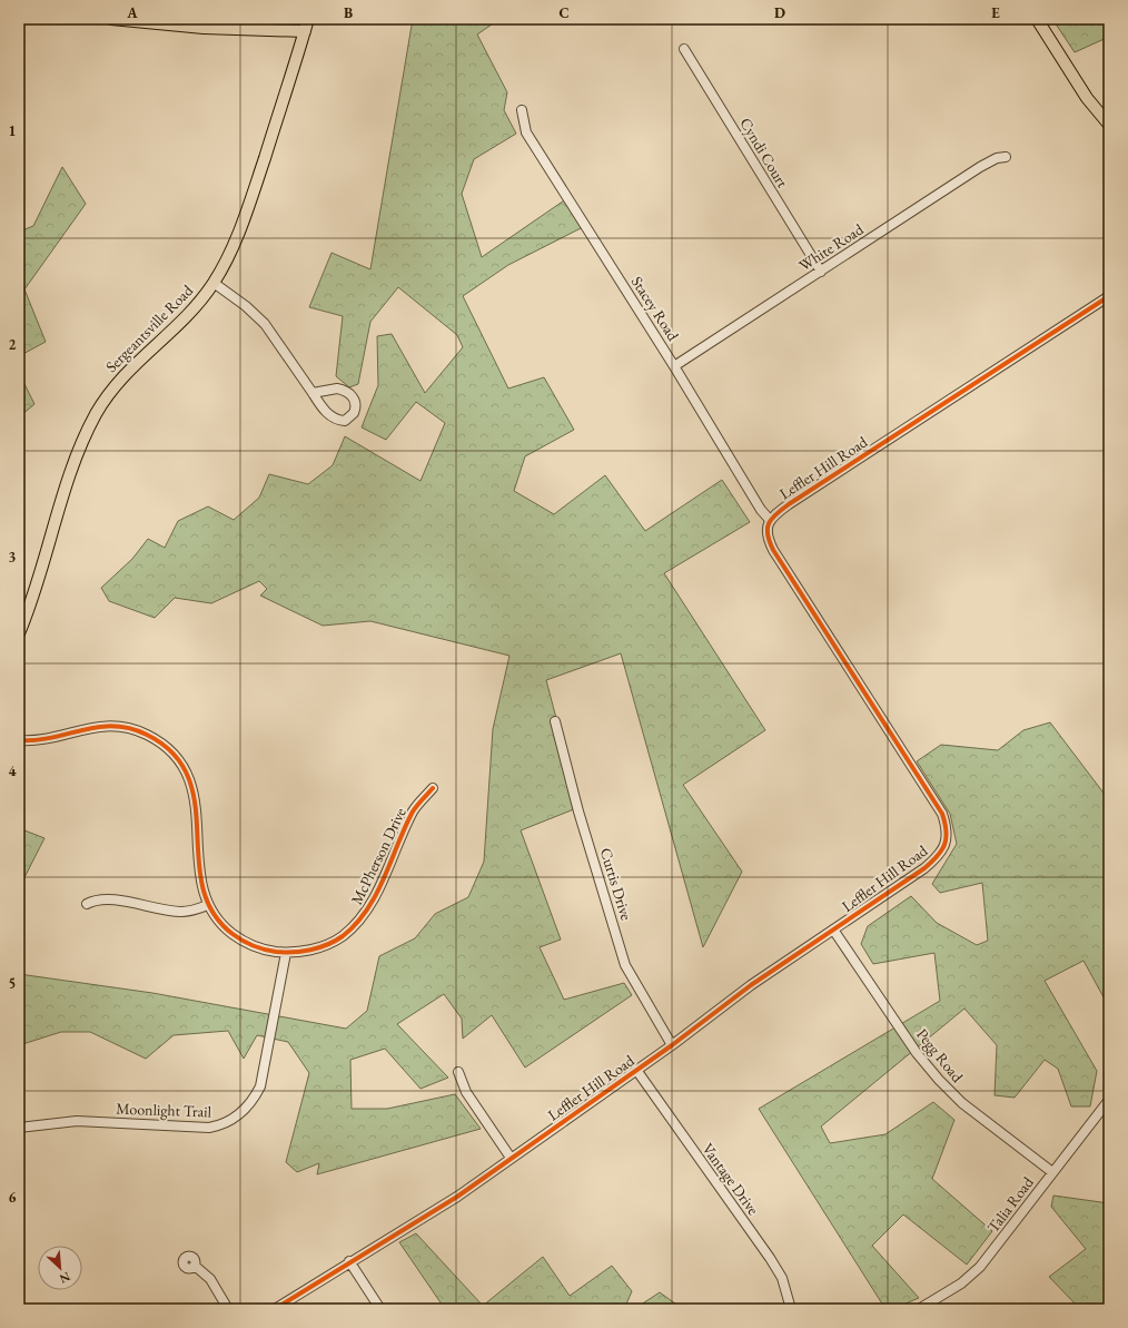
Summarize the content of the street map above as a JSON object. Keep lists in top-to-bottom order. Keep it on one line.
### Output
{"streets":{"main road":["Sergeantsville Road"],"street":["Cyndi Court","White Road","Stacey Road","Leffler Hill Road","McPherson Drive","Curtis Drive","Pegg Road","Moonlight Trail","Vantage Drive","Talia Road"]},"crossings":[["Cyndi Court","White Road"],["White Road","Stacey Road"],["Stacey Road","Leffler Hill Road"],["Leffler Hill Road","Curtis Drive"],["Leffler Hill Road","Pegg Road"],["Leffler Hill Road","Vantage Drive"],["McPherson Drive","Moonlight Trail"],["Pegg Road","Talia Road"]],"north":"bottom right","grid":{"columns":["A","B","C","D","E"],"rows":["1","2","3","4","5","6"]}}
